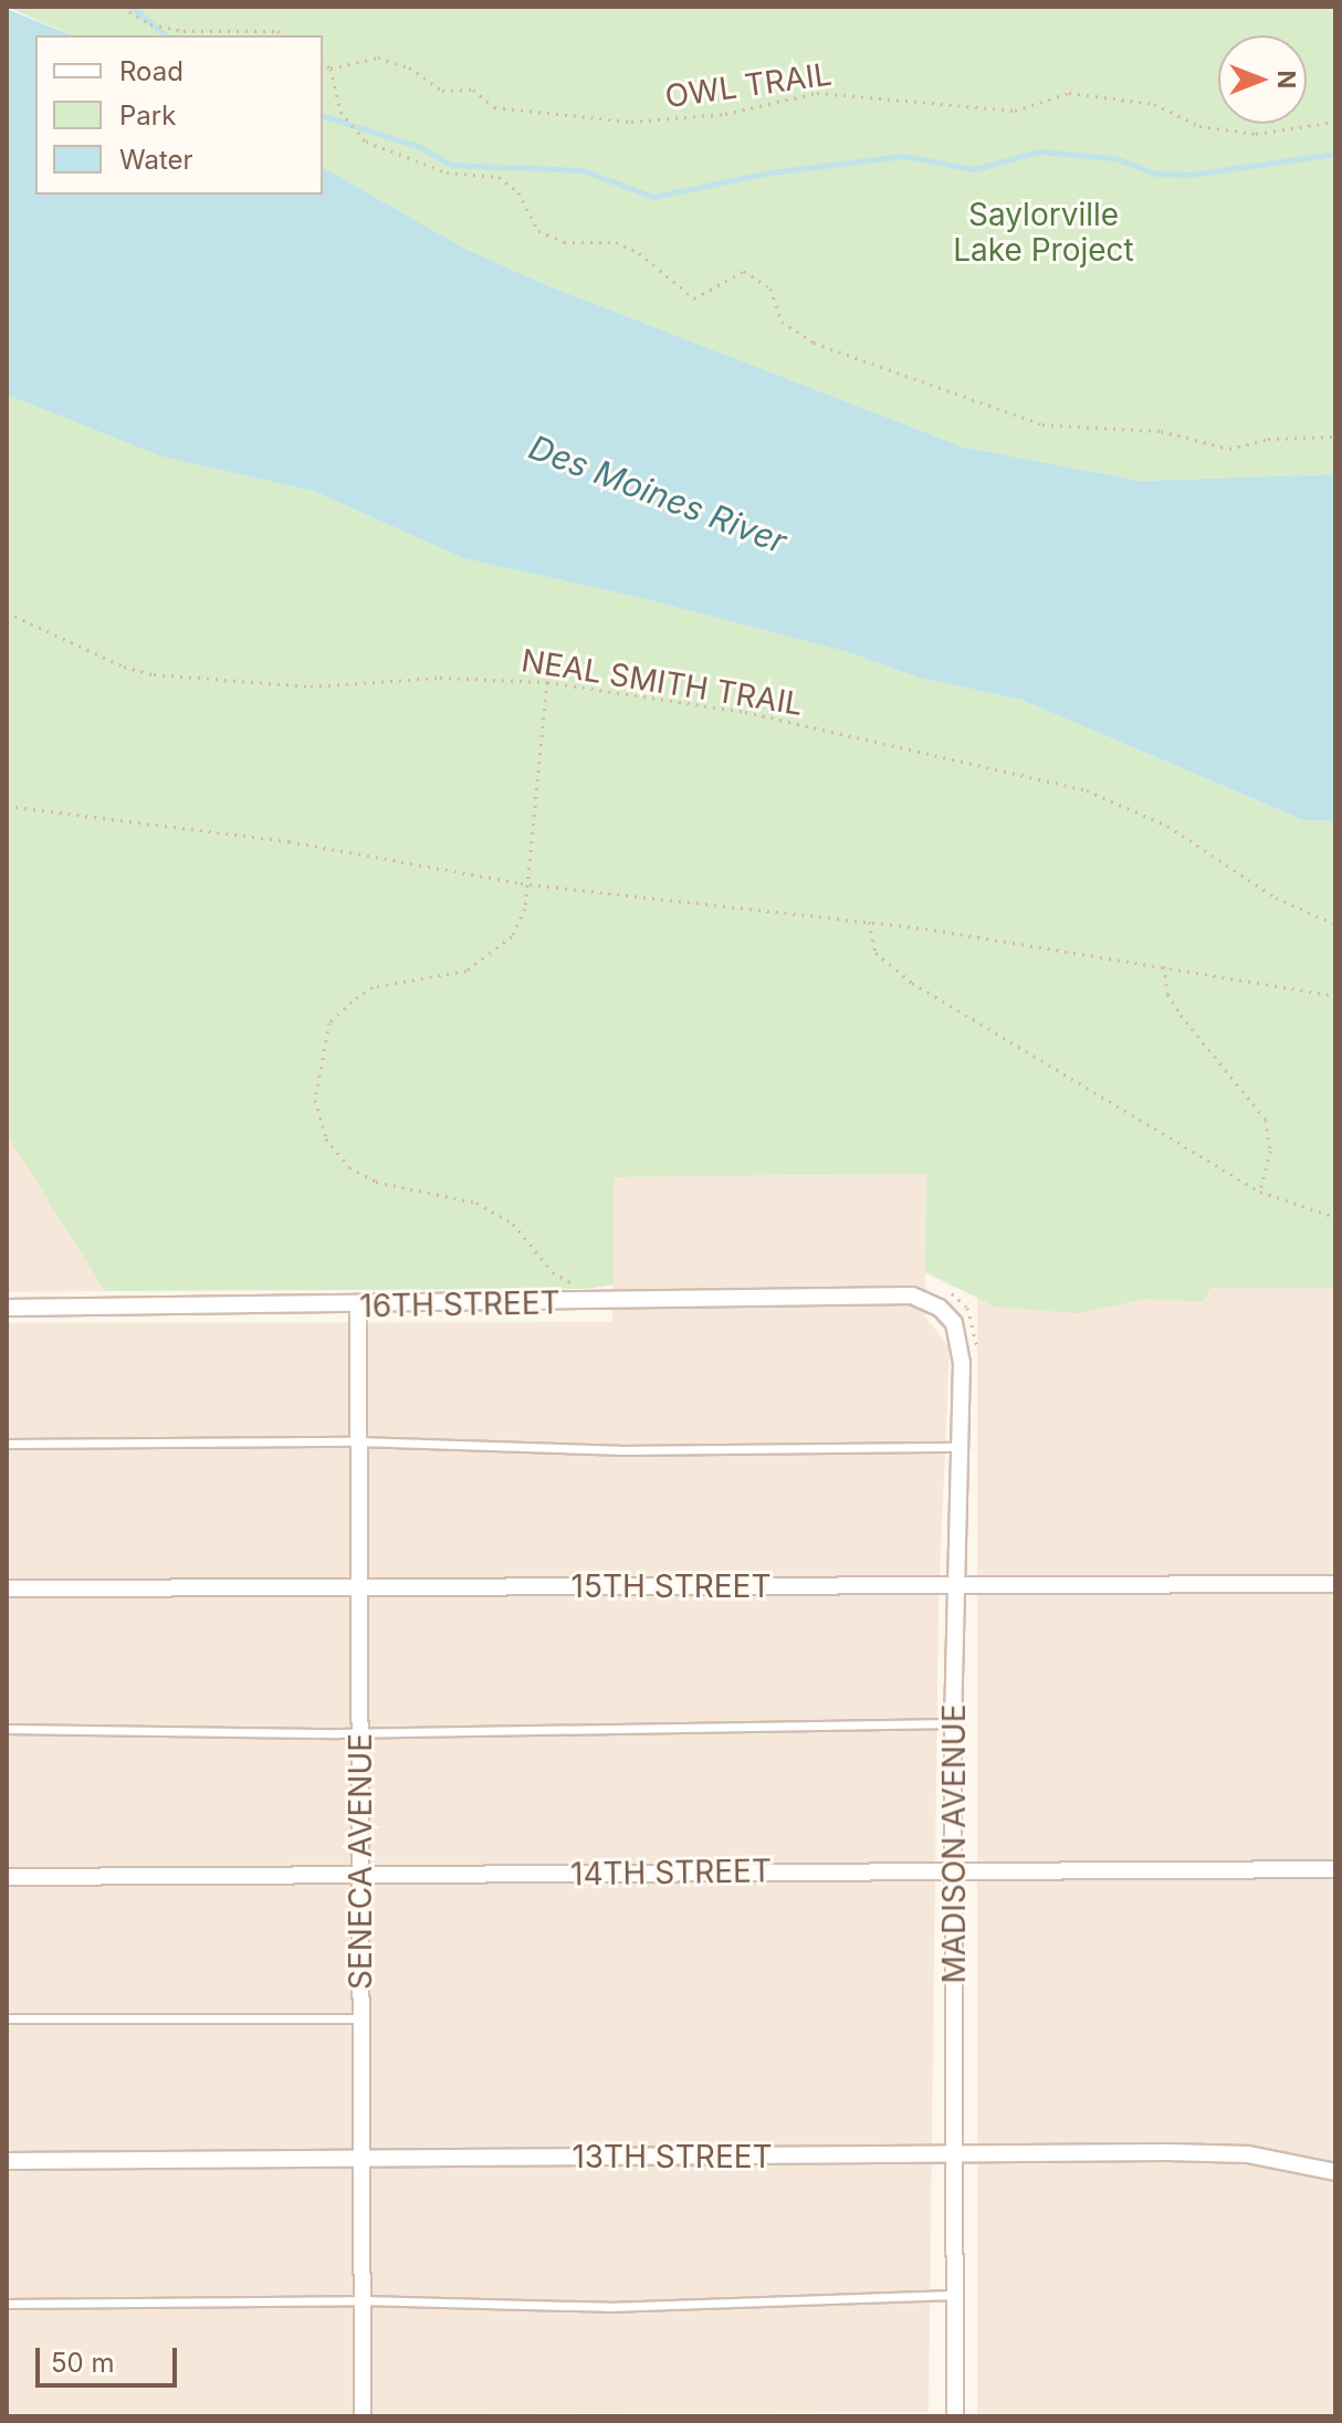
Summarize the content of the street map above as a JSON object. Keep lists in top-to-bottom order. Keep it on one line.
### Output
{"streets":{"street":["16TH STREET","15TH STREET","MADISON AVENUE","SENECA AVENUE","14TH STREET","13TH STREET"],"path":["OWL TRAIL","NEAL SMITH TRAIL"]},"crossings":[["16TH STREET","MADISON AVENUE"],["16TH STREET","SENECA AVENUE"],["15TH STREET","MADISON AVENUE"],["15TH STREET","SENECA AVENUE"],["MADISON AVENUE","14TH STREET"],["MADISON AVENUE","13TH STREET"],["SENECA AVENUE","14TH STREET"],["SENECA AVENUE","13TH STREET"]],"water":["Des Moines River"],"parks":["Saylorville Lake Project"],"legend":["Road","Park","Water"],"scale_bar":"50 m","north":"right"}
